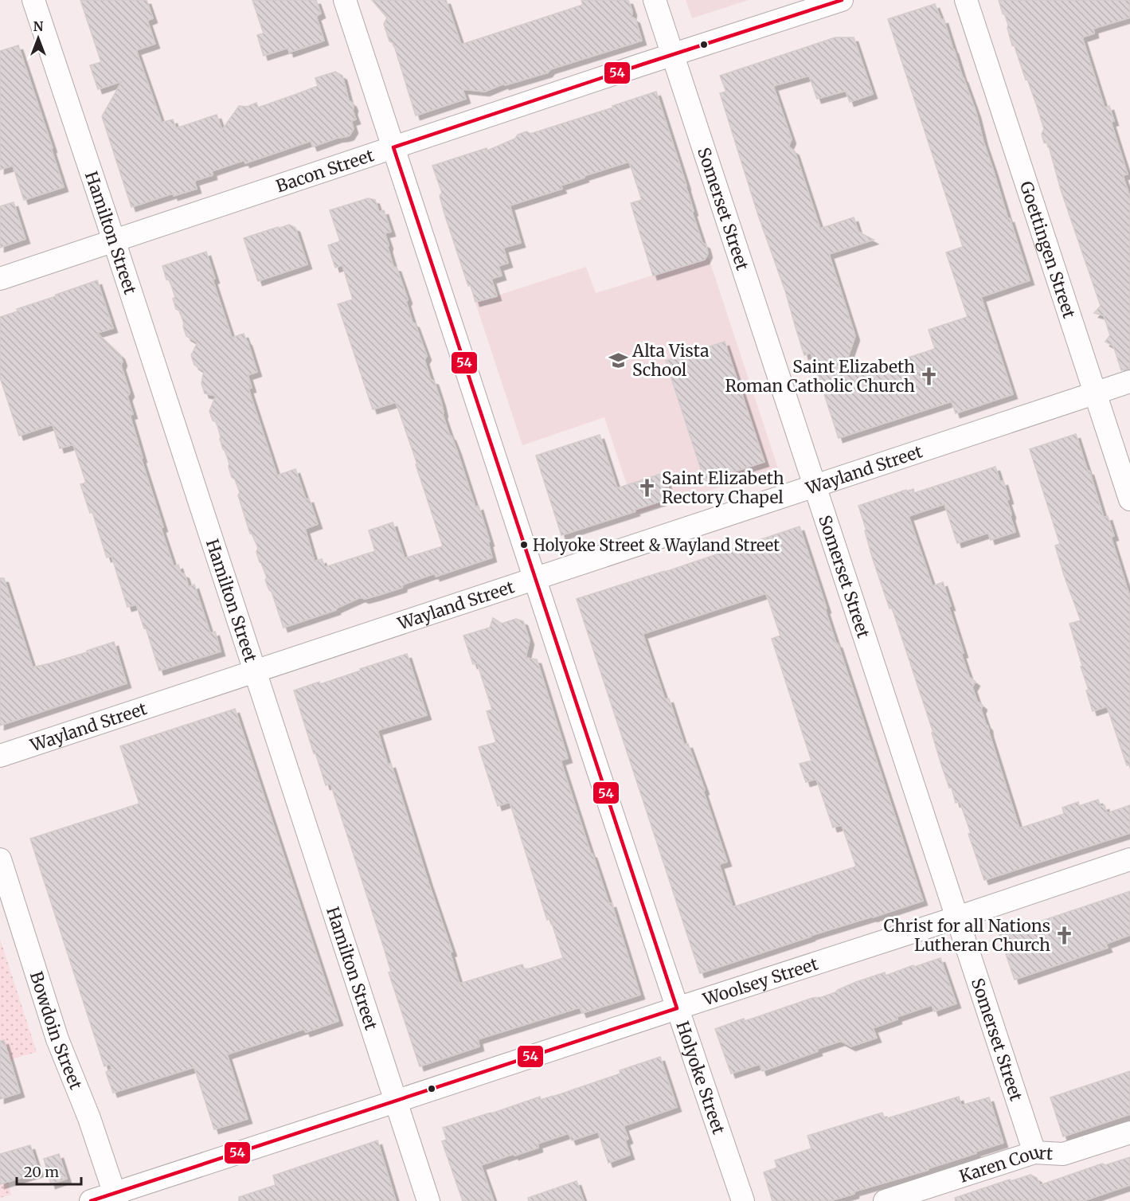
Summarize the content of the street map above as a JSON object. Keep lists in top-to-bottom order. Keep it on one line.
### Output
{"streets":{"street":["Bacon Street","Somerset Street","Hamilton Street","Goettingen Street","Wayland Street","Woolsey Street","Bowdoin Street","Holyoke Street","Karen Court"]},"crossings":[["Bacon Street","Somerset Street"],["Bacon Street","Hamilton Street"],["Bacon Street","Holyoke Street"],["Somerset Street","Wayland Street"],["Somerset Street","Woolsey Street"],["Somerset Street","Karen Court"],["Hamilton Street","Wayland Street"],["Hamilton Street","Woolsey Street"],["Goettingen Street","Wayland Street"],["Wayland Street","Holyoke Street"],["Woolsey Street","Bowdoin Street"],["Woolsey Street","Holyoke Street"]],"places":{"school or university":["Alta Vista School"],"church":["Saint Elizabeth Roman Catholic Church","Saint Elizabeth Rectory Chapel","Christ for all Nations Lutheran Church"],"other":["Holyoke Street & Wayland Street"]},"lines":["transit line 54"],"scale_bar":"20 m","north":"top"}
